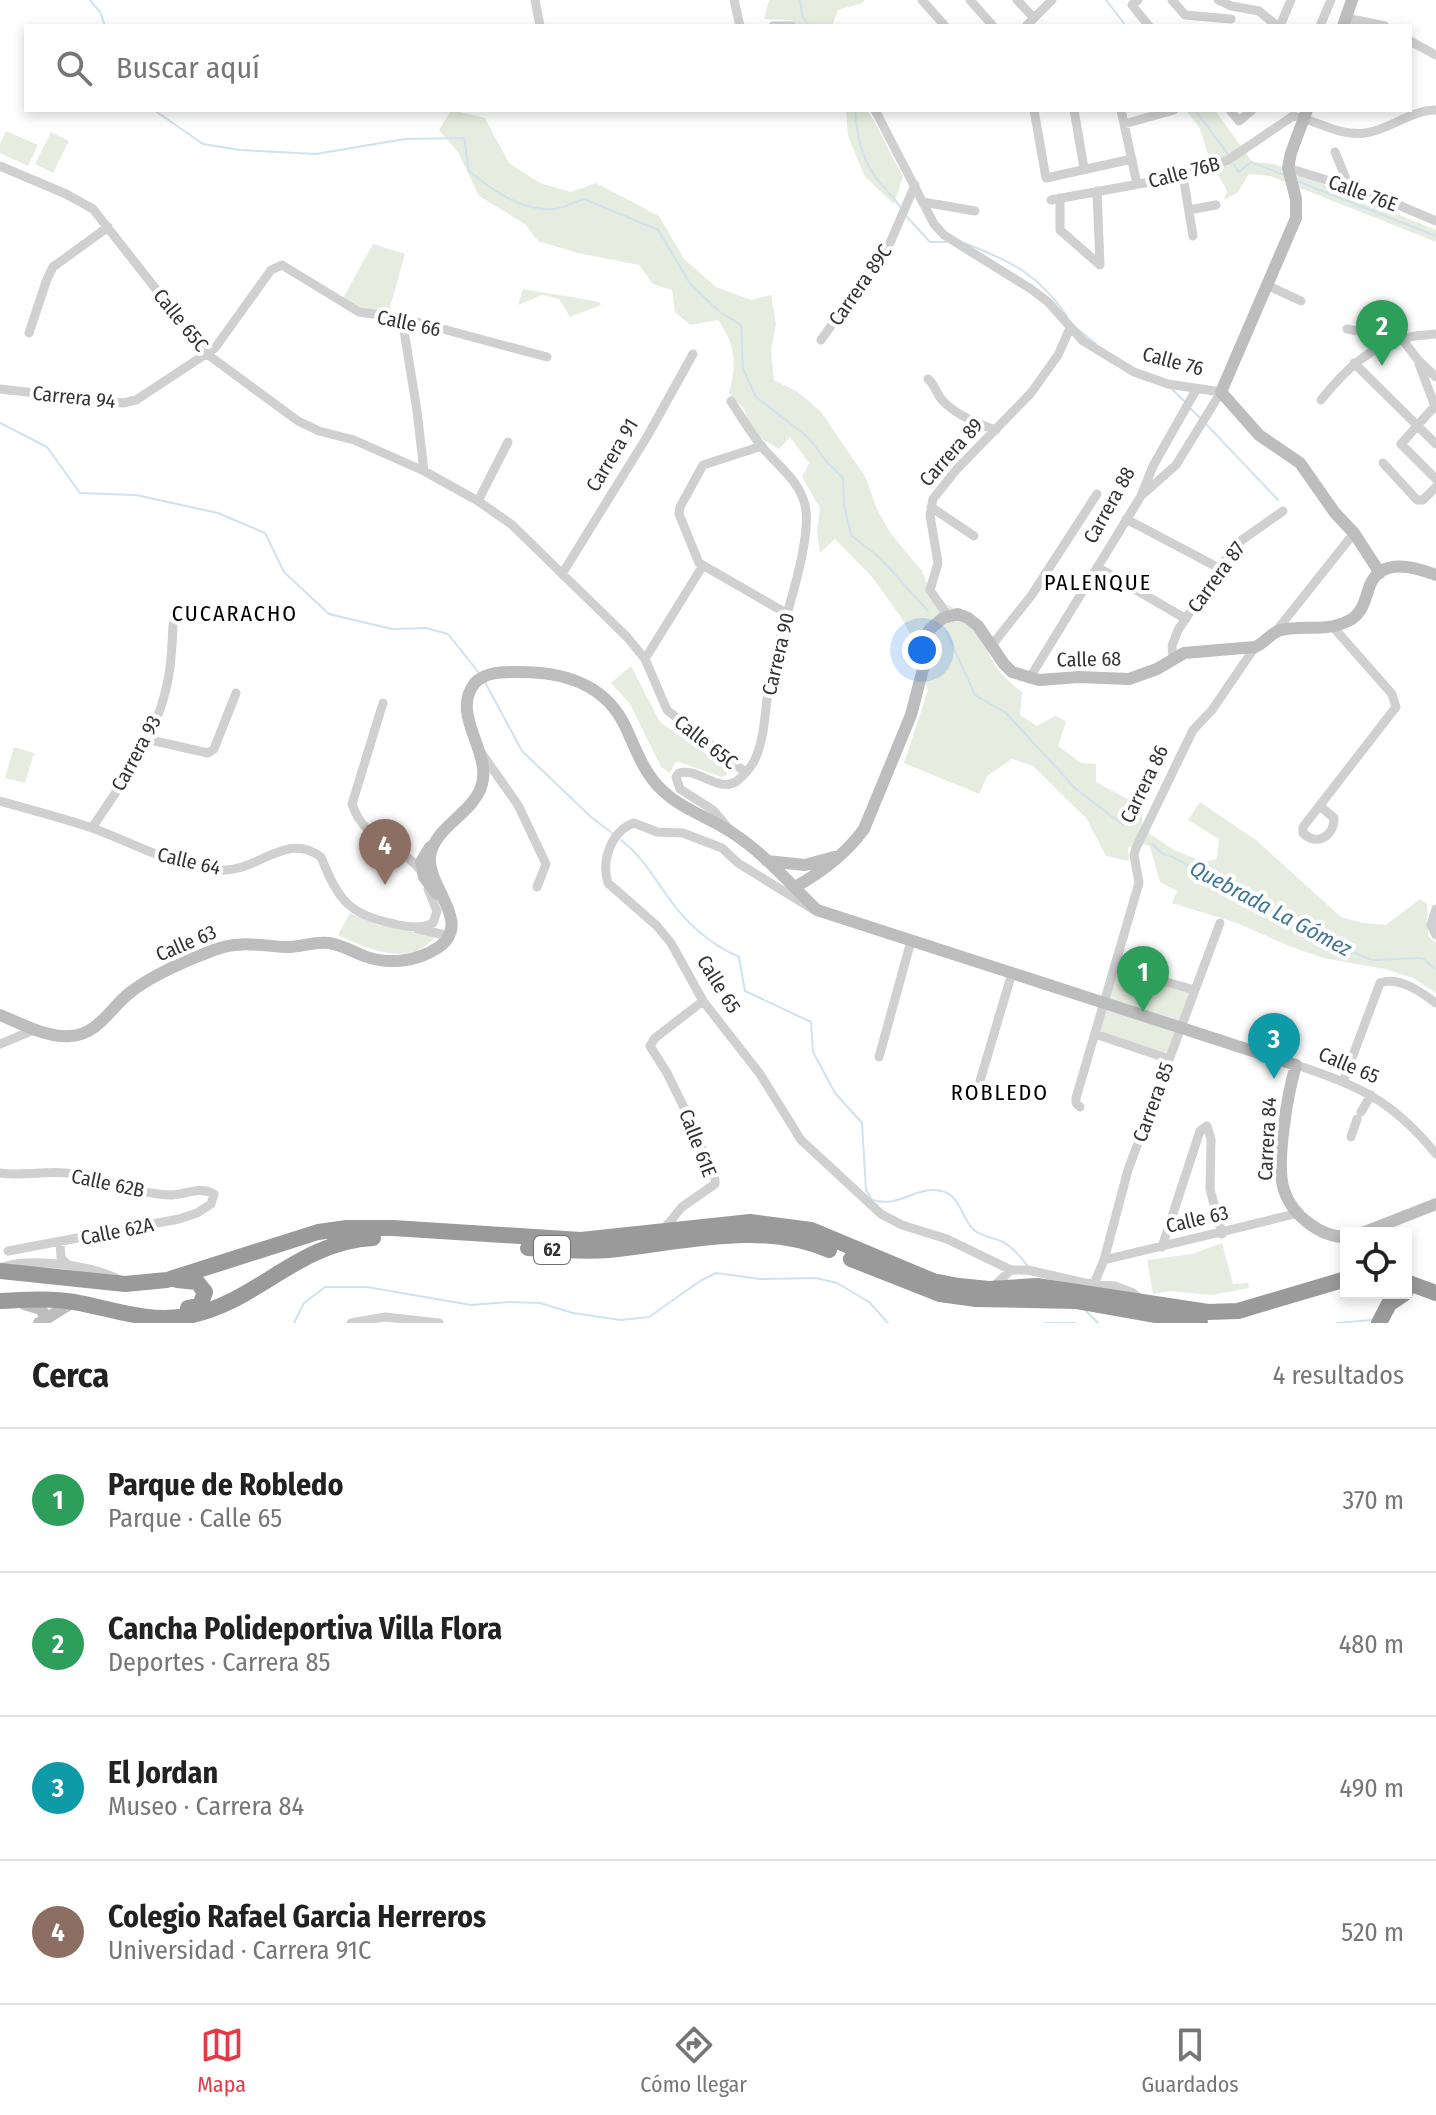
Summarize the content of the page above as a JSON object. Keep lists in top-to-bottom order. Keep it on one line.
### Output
{"streets":{"highway":["62"],"main road":["Calle 76","Calle 68","Carrera 86","Calle 63","Calle 65","Carrera 84"],"street":["Calle 76B","Calle 76E","Carrera 89C","Calle 65C","Calle 66","Carrera 94","Carrera 89","Carrera 91","Carrera 88","Carrera 87","Carrera 90","Carrera 93","Calle 64","Carrera 85","Calle 61E","Calle 62B","Calle 62A"]},"crossings":[["Carrera 89C","Calle 76"],["Calle 65C","Carrera 94"],["Calle 65C","Carrera 91"],["Calle 65C","Carrera 90"],["Calle 66","Carrera 94"],["Calle 76","Carrera 89"],["Calle 76","Carrera 88"],["Calle 76","Carrera 86"],["Carrera 88","Calle 68"],["Carrera 87","Calle 68"],["Calle 68","Carrera 86"],["Carrera 93","Calle 64"],["Carrera 86","Calle 65"],["Calle 64","Calle 63"],["Calle 63","Carrera 85"],["Calle 63","Carrera 84"],["Calle 65","Carrera 85"],["Calle 65","Carrera 84"],["Calle 65","Calle 61E"],["Calle 62B","Calle 62A"]],"districts":["PALENQUE","CUCARACHO","ROBLEDO"],"water":["Quebrada La Gómez"],"page":{"search":"Buscar aquí","pins":["2","4","1","3"],"heading":["Cerca","4 resultados"],"list":[{"mark":"1","name":"Parque de Robledo","note":"Parque · Calle 65","value":"370 m"},{"mark":"2","name":"Cancha Polideportiva Villa Flora","note":"Deportes · Carrera 85","value":"480 m"},{"mark":"3","name":"El Jordan","note":"Museo · Carrera 84","value":"490 m"},{"mark":"4","name":"Colegio Rafael Garcia Herreros","note":"Universidad · Carrera 91C","value":"520 m"}],"nav":["Mapa","Cómo llegar","Guardados"]}}
